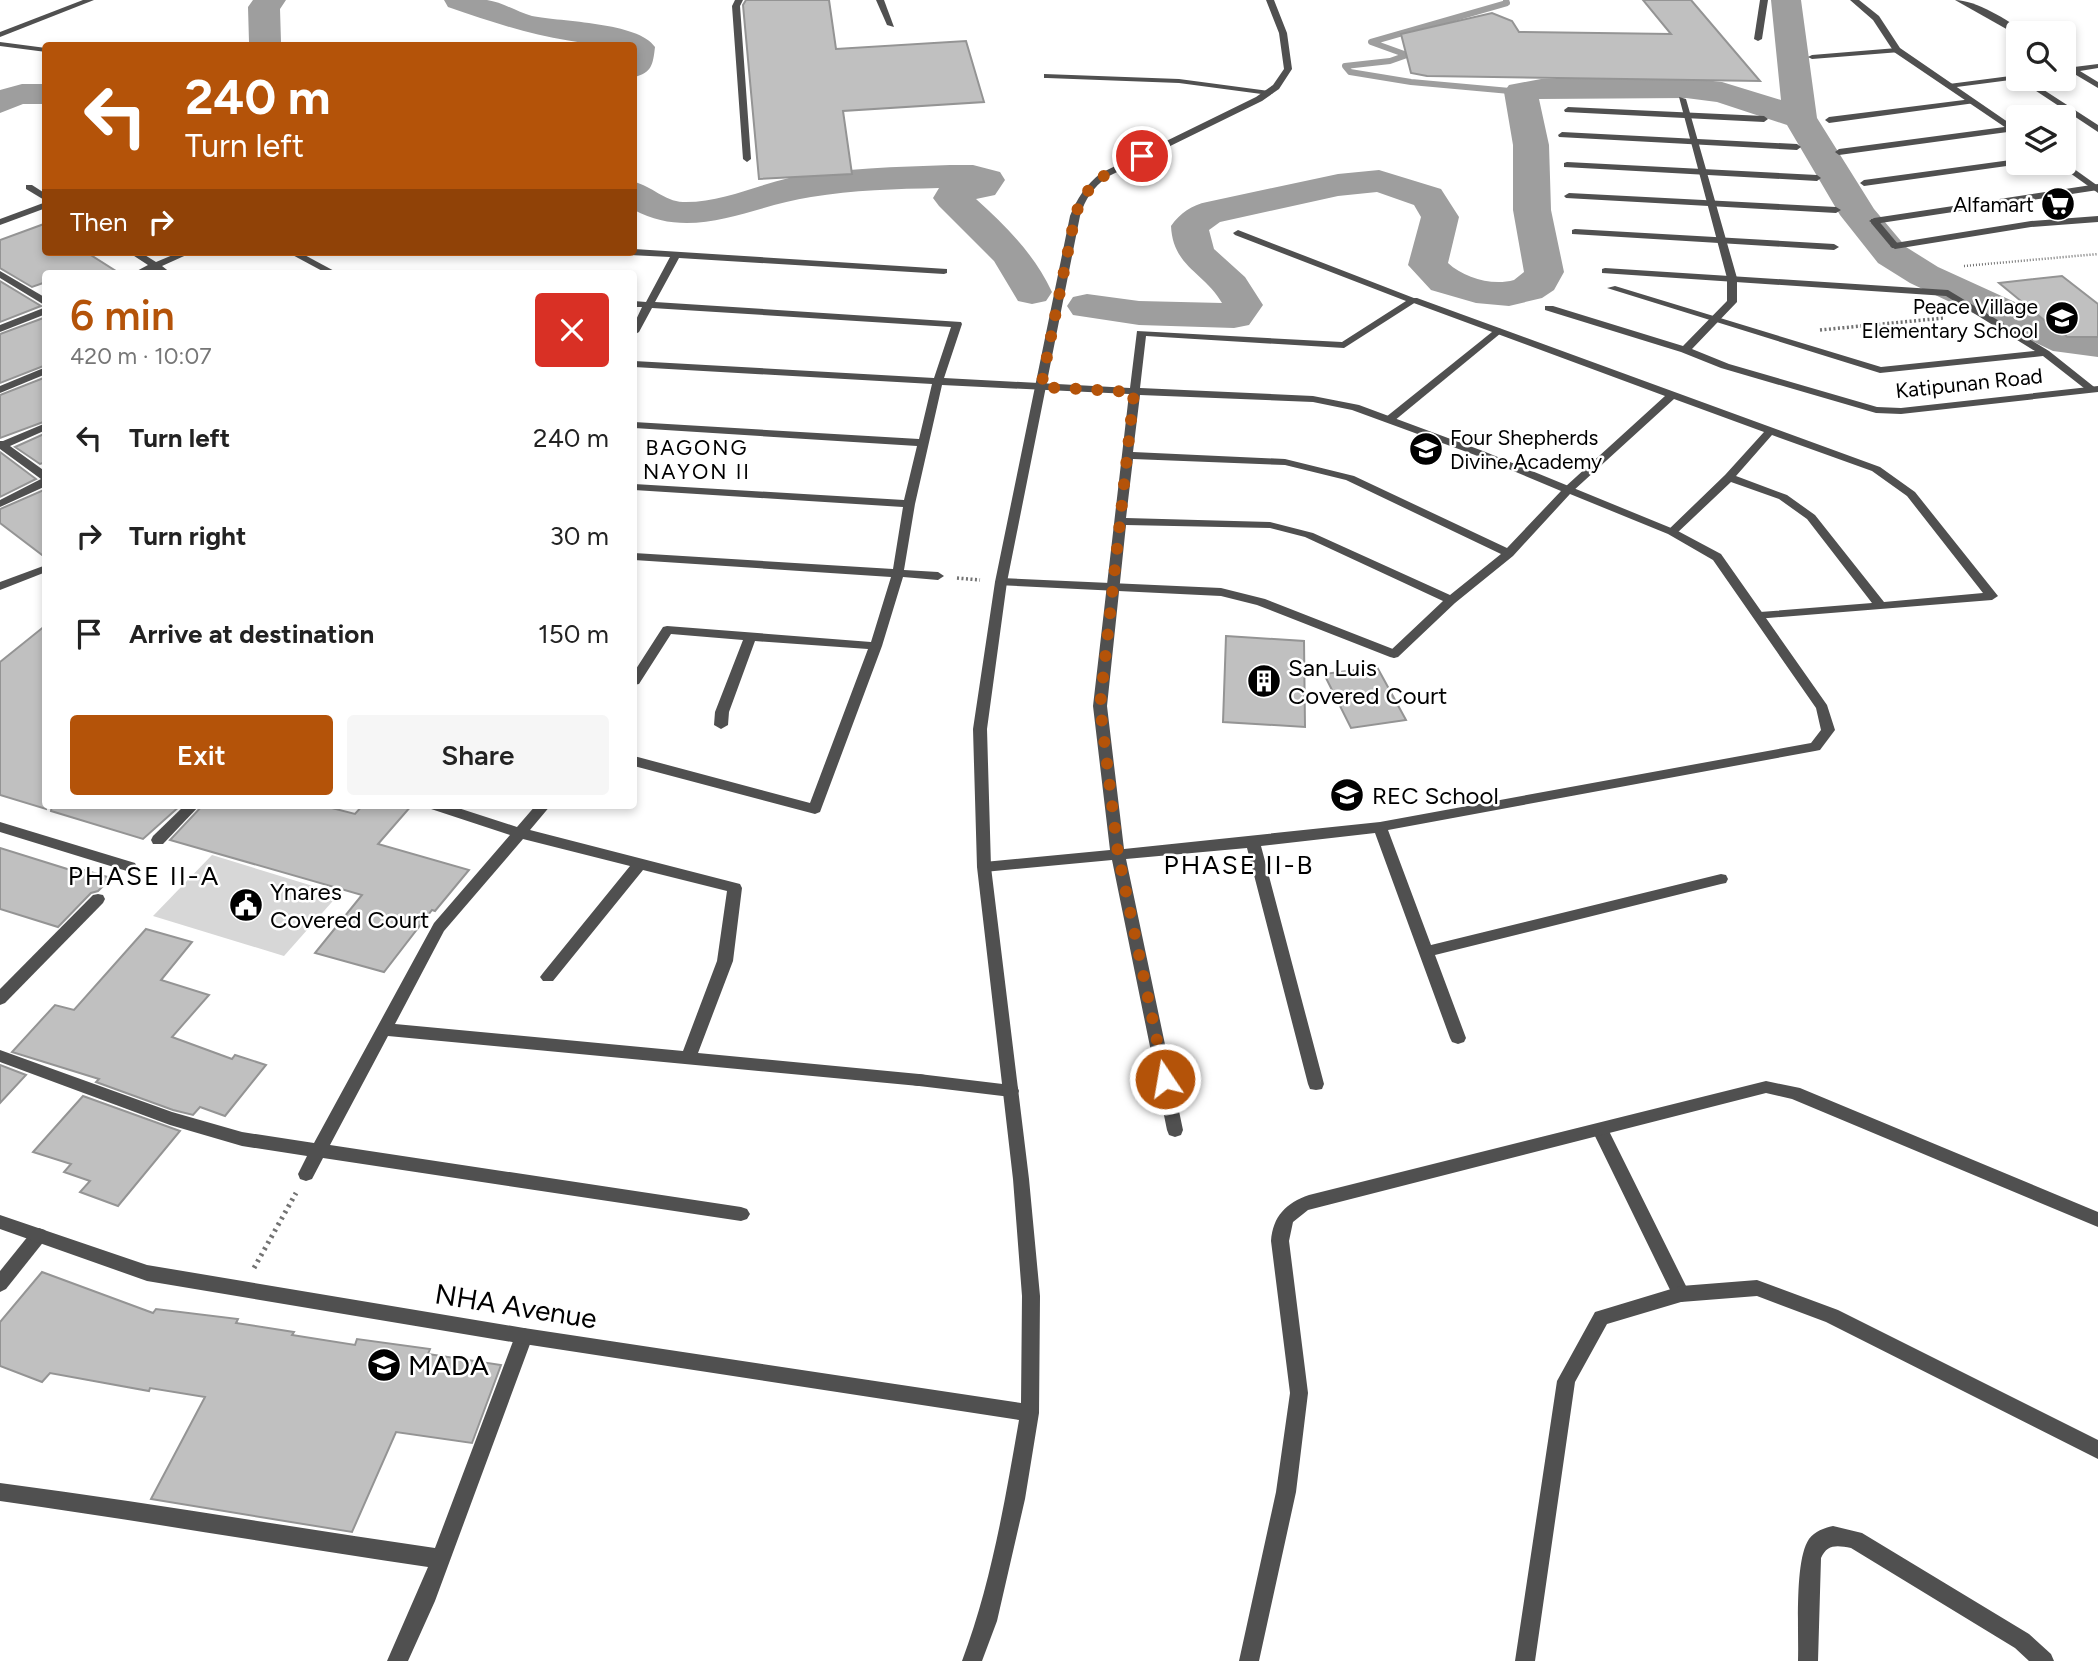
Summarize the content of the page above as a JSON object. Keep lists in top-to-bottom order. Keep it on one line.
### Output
{"streets":{"street":["Katipunan Road","NHA Avenue"]},"districts":["BAGONG NAYON II","PHASE II-B","PHASE II-A"],"places":{"supermarket":["Alfamart"],"school or university":["Peace Village Elementary School","Four Shepherds Divine Academy","REC School","MADA"],"building":["San Luis Covered Court"],"public building":["Ynares Covered Court"]},"page":{"turn":["240 m","Turn left"],"then":"Then","heading":["6 min","420 m · 10:07"],"list":[{"name":"Turn left","value":"240 m"},{"name":"Turn right","value":"30 m"},{"name":"Arrive at destination","value":"150 m"}],"buttons":["Exit","Share"]}}
